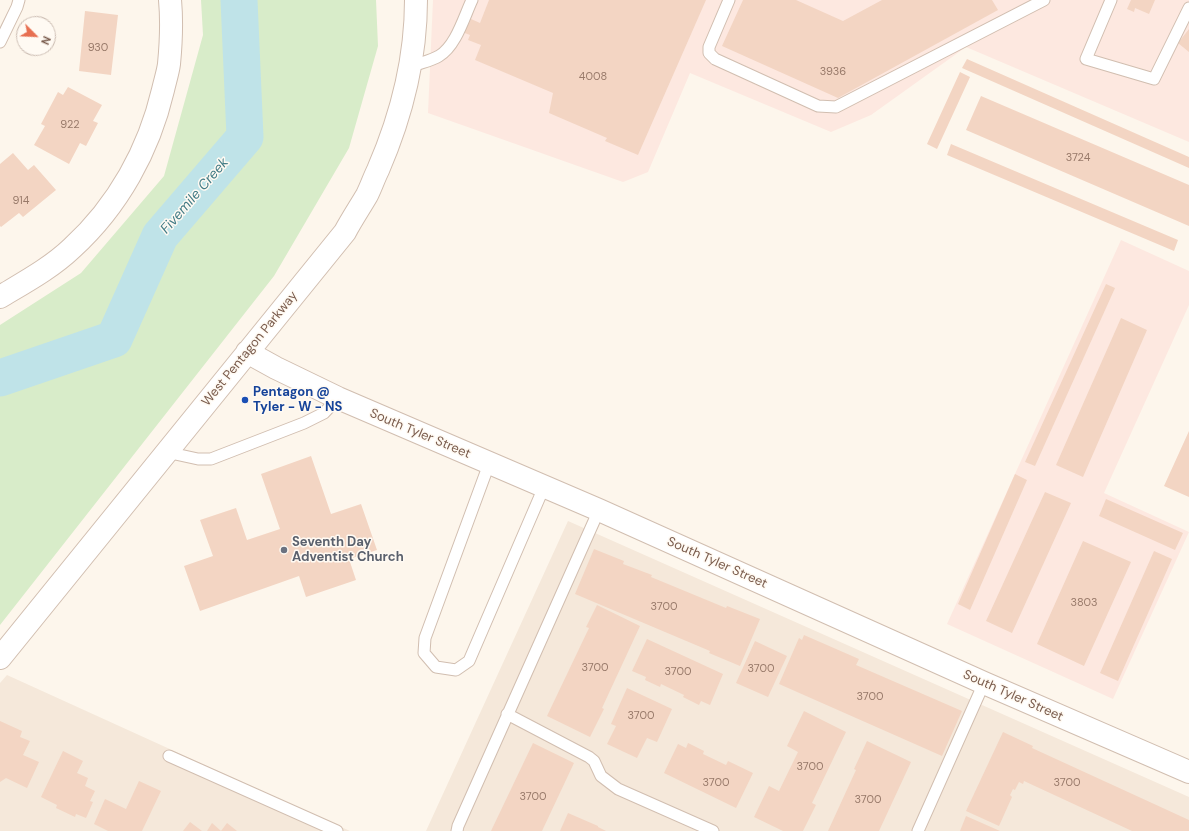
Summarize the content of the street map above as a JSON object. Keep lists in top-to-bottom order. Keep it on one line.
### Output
{"streets":{"street":["West Pentagon Parkway","South Tyler Street"]},"crossings":[["West Pentagon Parkway","South Tyler Street"]],"water":["Fivemile Creek"],"places":["Pentagon @ Tyler - W - NS","Seventh Day Adventist Church"],"house_numbers":["930","3936","4008","922","3724","914","3803","3700","3700","3700","3700","3700","3700","3700","3700","3700","3700","3700"],"north":"bottom right"}
